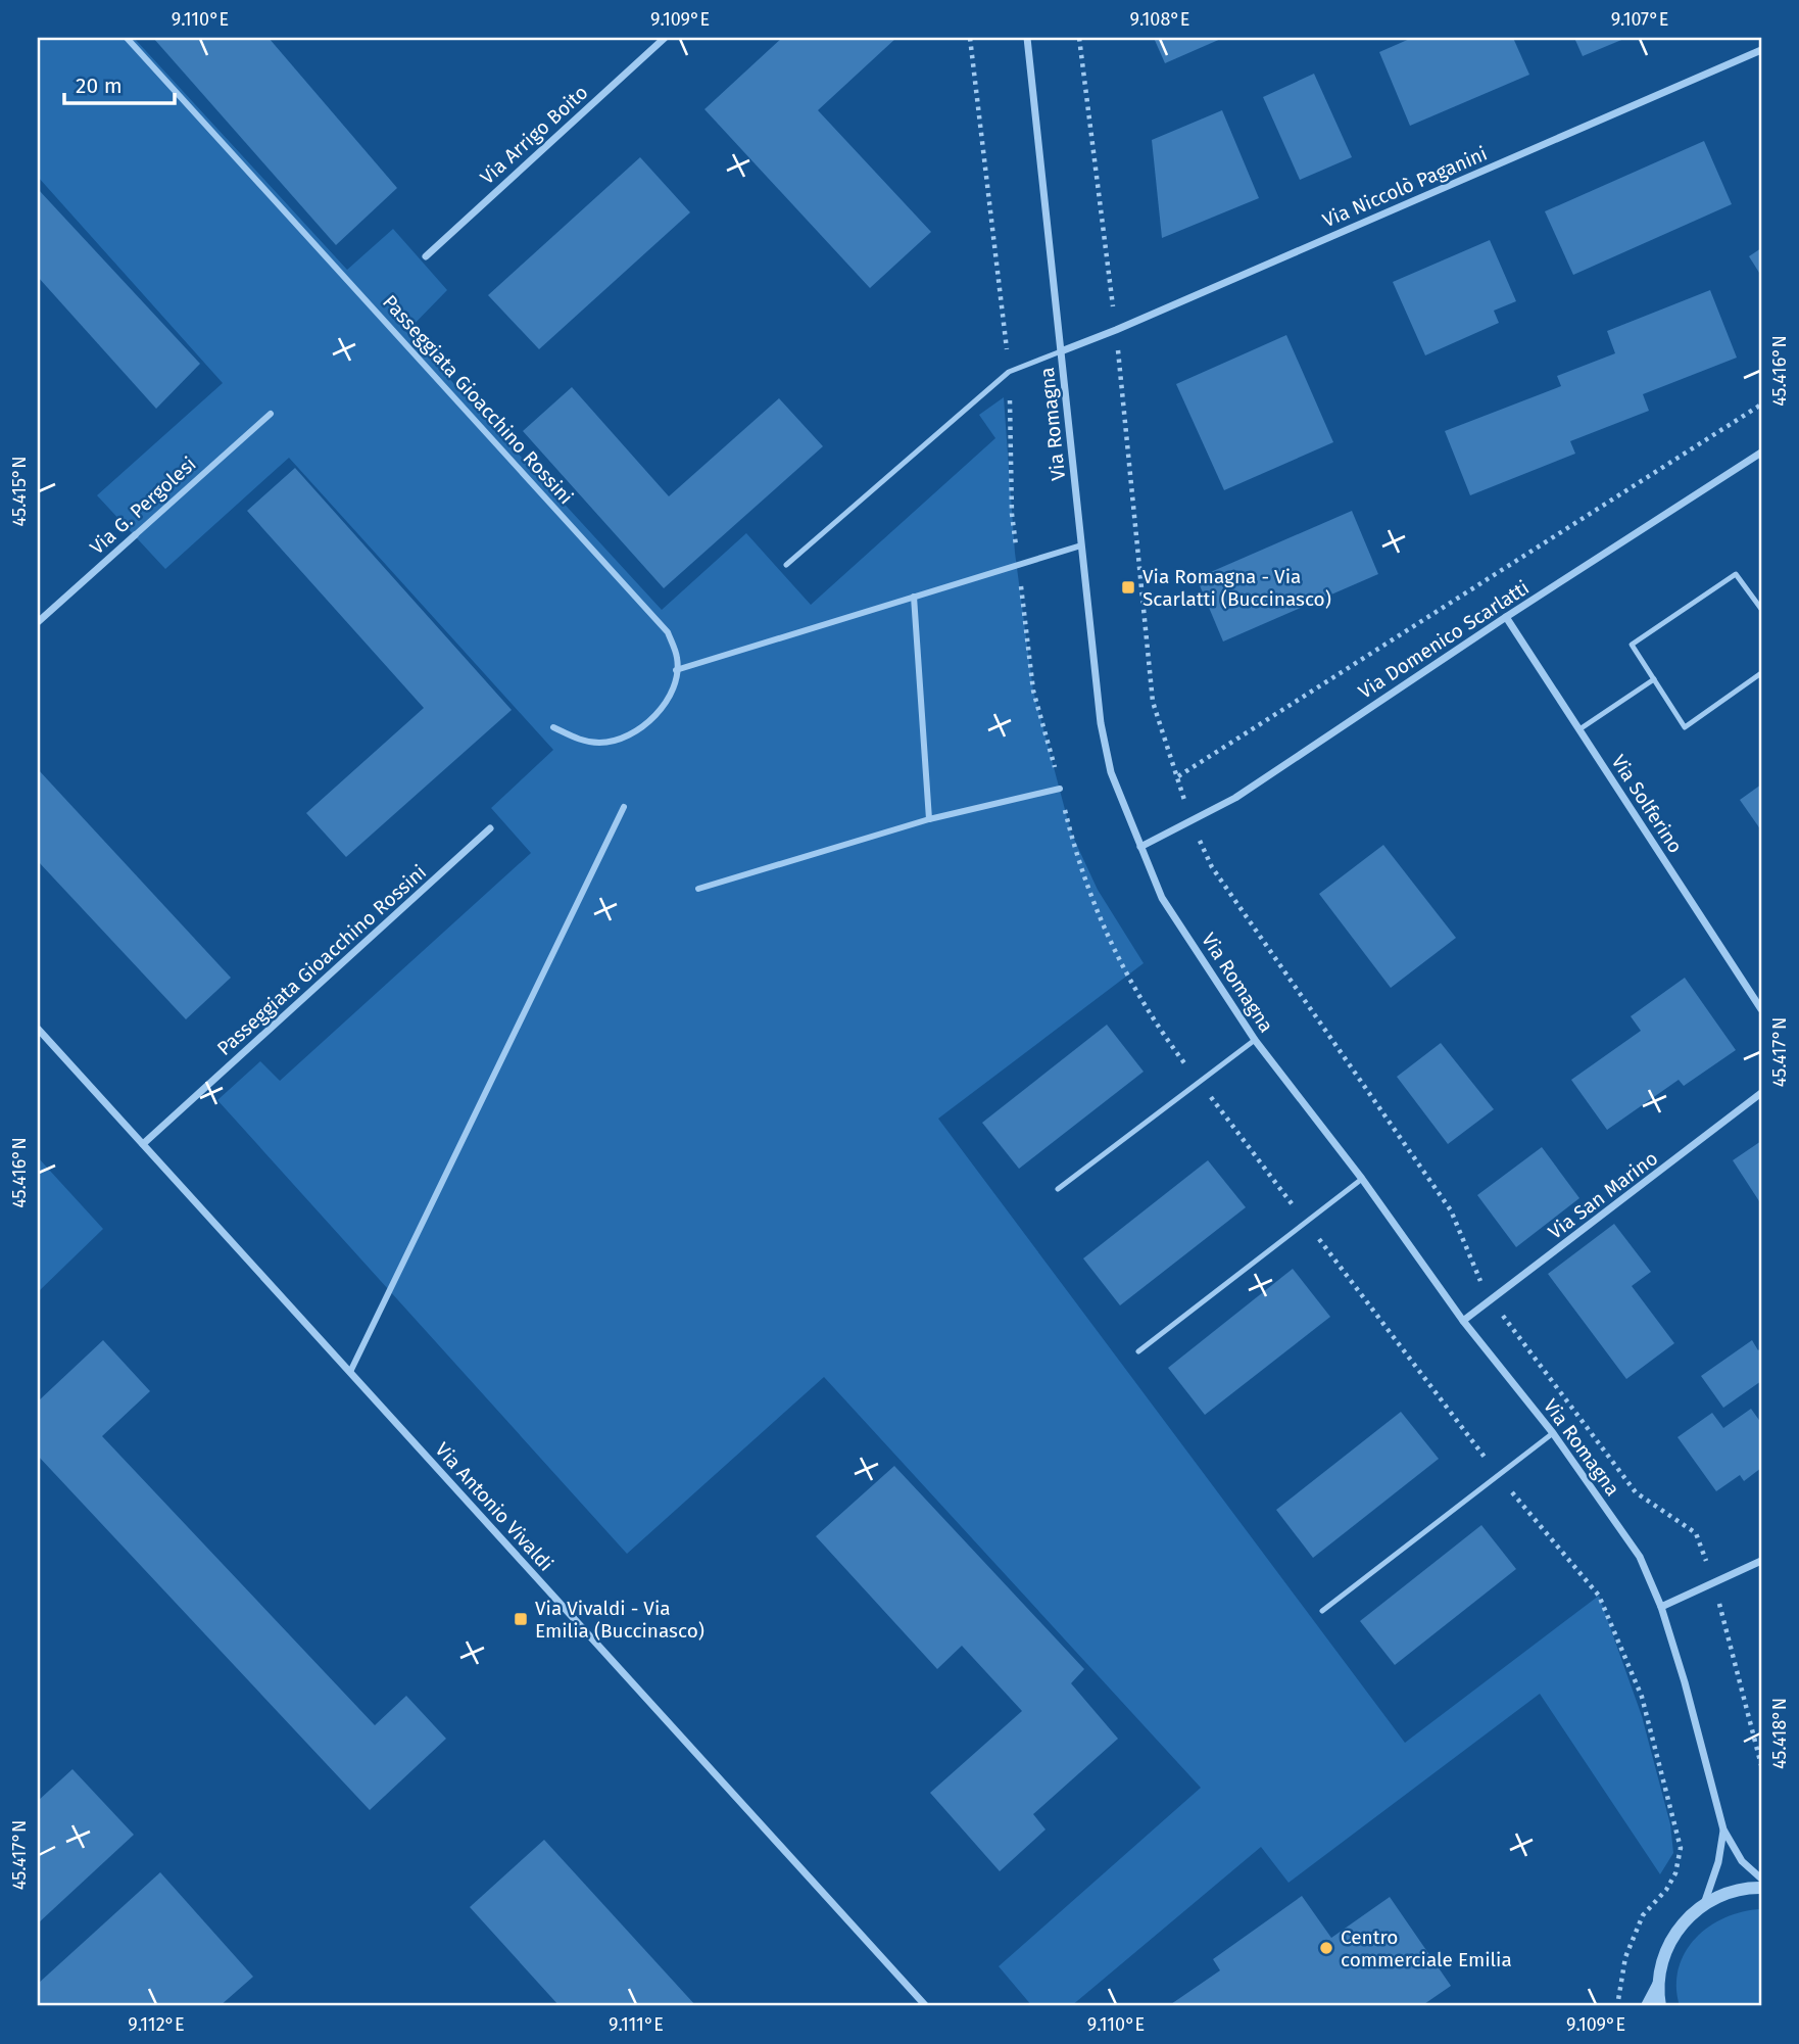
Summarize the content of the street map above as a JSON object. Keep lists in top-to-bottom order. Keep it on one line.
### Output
{"streets":{"street":["Via Arrigo Boito","Via Niccolò Paganini","Passeggiata Gioacchino Rossini","Via Romagna","Via G. Pergolesi","Via Domenico Scarlatti","Via Solferino","Via San Marino","Via Antonio Vivaldi"]},"crossings":[["Via Niccolò Paganini","Via Romagna"],["Passeggiata Gioacchino Rossini","Via Antonio Vivaldi"],["Via Romagna","Via Domenico Scarlatti"],["Via Romagna","Via San Marino"],["Via Domenico Scarlatti","Via Solferino"]],"places":{"transit":["Via Romagna - Via Scarlatti (Buccinasco)","Via Vivaldi - Via Emilia (Buccinasco)"],"other":["Centro commerciale Emilia"]},"scale_bar":"20 m","coordinates":["9.110°E","9.109°E","9.108°E","9.107°E","45.416°N","45.415°N","45.417°N","45.418°N","9.112°E","9.111°E"]}
